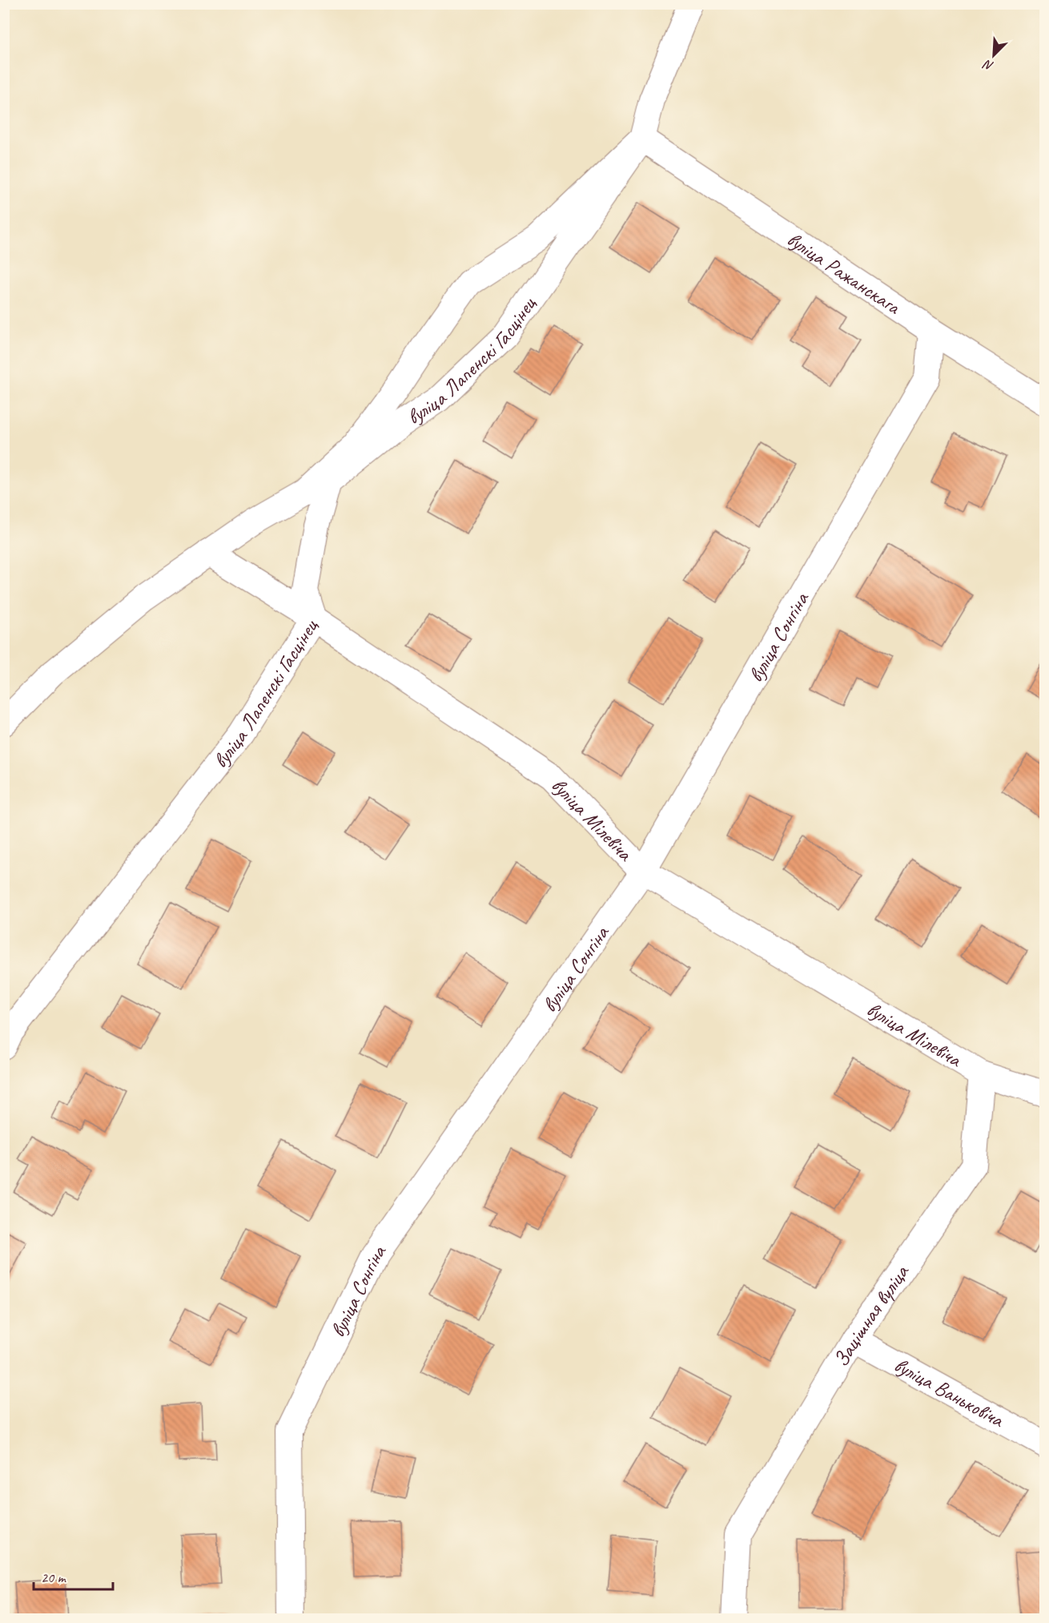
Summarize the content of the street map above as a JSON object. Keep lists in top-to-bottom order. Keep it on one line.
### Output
{"streets":{"street":["вуліца Ражанскага","вуліца Лапенскі Гасцінец","вуліца Сонгіна","вуліца Мілевіча","Зацішная вуліца","вуліца Ваньковіча"]},"crossings":[["вуліца Ражанскага","вуліца Лапенскі Гасцінец"],["вуліца Ражанскага","вуліца Сонгіна"],["вуліца Лапенскі Гасцінец","вуліца Мілевіча"],["вуліца Сонгіна","вуліца Мілевіча"],["вуліца Мілевіча","Зацішная вуліца"],["Зацішная вуліца","вуліца Ваньковіча"]],"scale_bar":"20 m","north":"bottom left"}
